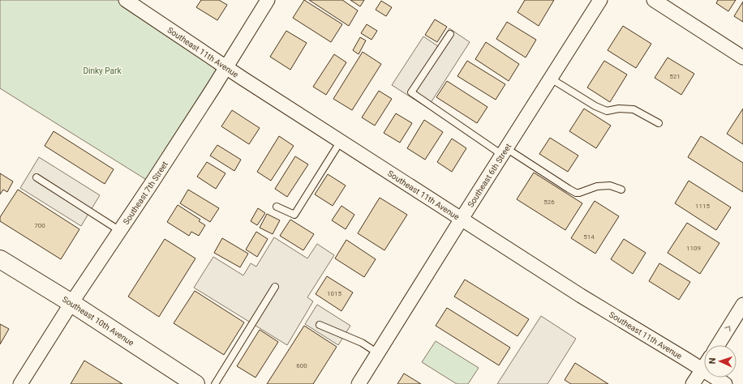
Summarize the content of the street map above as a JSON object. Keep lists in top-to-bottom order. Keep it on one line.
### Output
{"streets":{"street":["Southeast 11th Avenue","Southeast 6th Street","Southeast 7th Street","Southeast 10th Avenue"]},"crossings":[["Southeast 11th Avenue","Southeast 6th Street"],["Southeast 11th Avenue","Southeast 7th Street"],["Southeast 7th Street","Southeast 10th Avenue"]],"parks":["Dinky Park"],"house_numbers":["521","526","1115","700","514","1109","1015","600"],"north":"left"}
